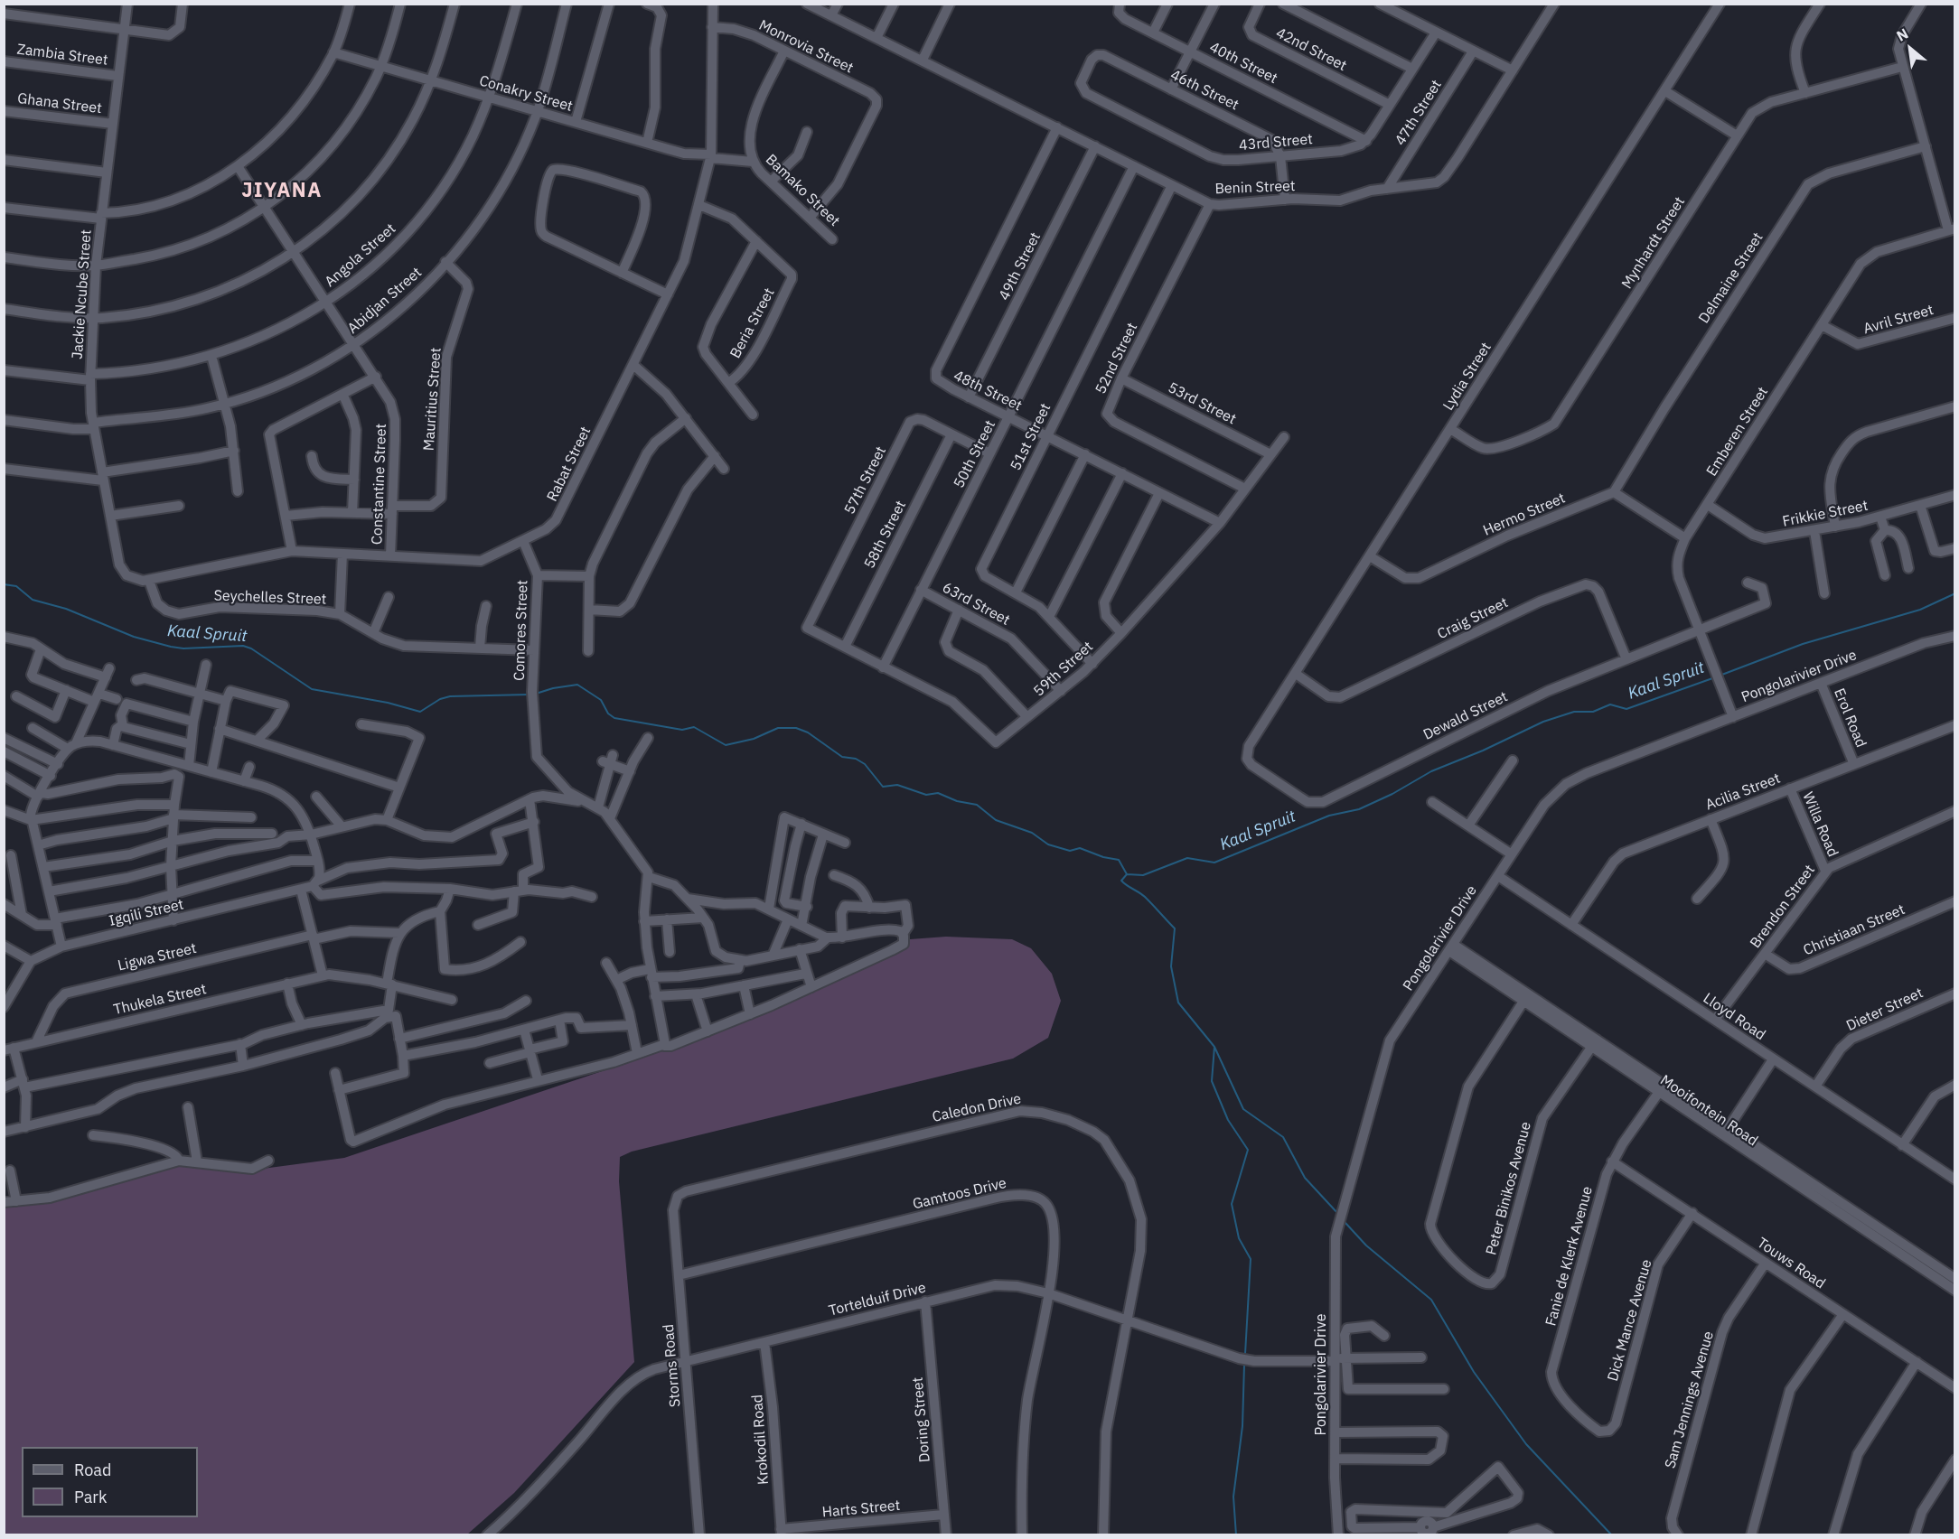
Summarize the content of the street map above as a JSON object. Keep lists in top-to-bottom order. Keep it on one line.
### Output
{"streets":{"street":["Monrovia Street","42nd Street","Zambia Street","40th Street","46th Street","Conakry Street","Ghana Street","47th Street","43rd Street","Benin Street","Bamako Street","Mynhardt Street","Angola Street","49th Street","Delmaine Street","Jackie Ncube Street","Abidjan Street","Avril Street","Beria Street","52nd Street","Lydia Street","48th Street","Mauritius Street","53rd Street","Emberen Street","51st Street","50th Street","Rabat Street","57th Street","Constantine Street","Frikkie Street","Hermo Street","58th Street","Seychelles Street","63rd Street","Craig Street","Comores Street","59th Street","Pongolarivier Drive","Dewald Street","Erol Road","Acilia Street","Willa Road","Brendon Street","Igqili Street","Christiaan Street","Ligwa Street","Thukela Street","Dieter Street","Lloyd Road","Caledon Drive","Mooifontein Road","Peter Binikos Avenue","Gamtoos Drive","Fanie de Klerk Avenue","Touws Road","Tortelduif Drive","Dick Mance Avenue","Storms Road","Sam Jennings Avenue","Doring Street","Krokodil Road","Harts Street"]},"crossings":[["Monrovia Street","Bamako Street"],["Monrovia Street","Rabat Street"],["Zambia Street","Jackie Ncube Street"],["40th Street","43rd Street"],["46th Street","43rd Street"],["Conakry Street","Bamako Street"],["Conakry Street","Angola Street"],["Conakry Street","Abidjan Street"],["Conakry Street","Rabat Street"],["Ghana Street","Jackie Ncube Street"],["47th Street","Benin Street"],["Benin Street","49th Street"],["Benin Street","52nd Street"],["Benin Street","48th Street"],["Benin Street","51st Street"],["Benin Street","50th Street"],["Bamako Street","Rabat Street"],["Mynhardt Street","Lydia Street"],["Angola Street","Jackie Ncube Street"],["Angola Street","Constantine Street"],["49th Street","48th Street"],["Delmaine Street","Hermo Street"],["Jackie Ncube Street","Abidjan Street"],["Jackie Ncube Street","Rabat Street"],["Abidjan Street","Mauritius Street"],["Abidjan Street","Constantine Street"],["Avril Street","Emberen Street"],["52nd Street","53rd Street"],["52nd Street","59th Street"],["Lydia Street","Hermo Street"],["Lydia Street","Craig Street"],["Lydia Street","Dewald Street"],["48th Street","51st Street"],["48th Street","50th Street"],["48th Street","59th Street"],["Mauritius Street","Constantine Street"],["53rd Street","59th Street"],["Emberen Street","Frikkie Street"],["Emberen Street","Pongolarivier Drive"],["Emberen Street","Dewald Street"],["51st Street","59th Street"],["50th Street","57th Street"],["50th Street","63rd Street"],["50th Street","59th Street"],["Rabat Street","Constantine Street"],["Rabat Street","Seychelles Street"],["Rabat Street","Comores Street"],["57th Street","58th Street"],["57th Street","59th Street"],["58th Street","59th Street"],["Seychelles Street","Comores Street"],["63rd Street","59th Street"],["Craig Street","Dewald Street"],["Pongolarivier Drive","Erol Road"],["Pongolarivier Drive","Lloyd Road"],["Pongolarivier Drive","Mooifontein Road"],["Pongolarivier Drive","Tortelduif Drive"],["Erol Road","Acilia Street"],["Acilia Street","Willa Road"],["Acilia Street","Lloyd Road"],["Willa Road","Brendon Street"],["Brendon Street","Christiaan Street"],["Brendon Street","Lloyd Road"],["Ligwa Street","Thukela Street"],["Dieter Street","Lloyd Road"],["Caledon Drive","Tortelduif Drive"],["Caledon Drive","Storms Road"],["Mooifontein Road","Peter Binikos Avenue"],["Mooifontein Road","Fanie de Klerk Avenue"],["Gamtoos Drive","Tortelduif Drive"],["Gamtoos Drive","Storms Road"],["Fanie de Klerk Avenue","Touws Road"],["Fanie de Klerk Avenue","Dick Mance Avenue"],["Touws Road","Dick Mance Avenue"],["Touws Road","Sam Jennings Avenue"],["Tortelduif Drive","Storms Road"],["Tortelduif Drive","Doring Street"],["Tortelduif Drive","Krokodil Road"],["Doring Street","Harts Street"],["Krokodil Road","Harts Street"]],"districts":["JIYANA"],"water":["Kaal Spruit"],"legend":["Road","Park"],"north":"top left"}
